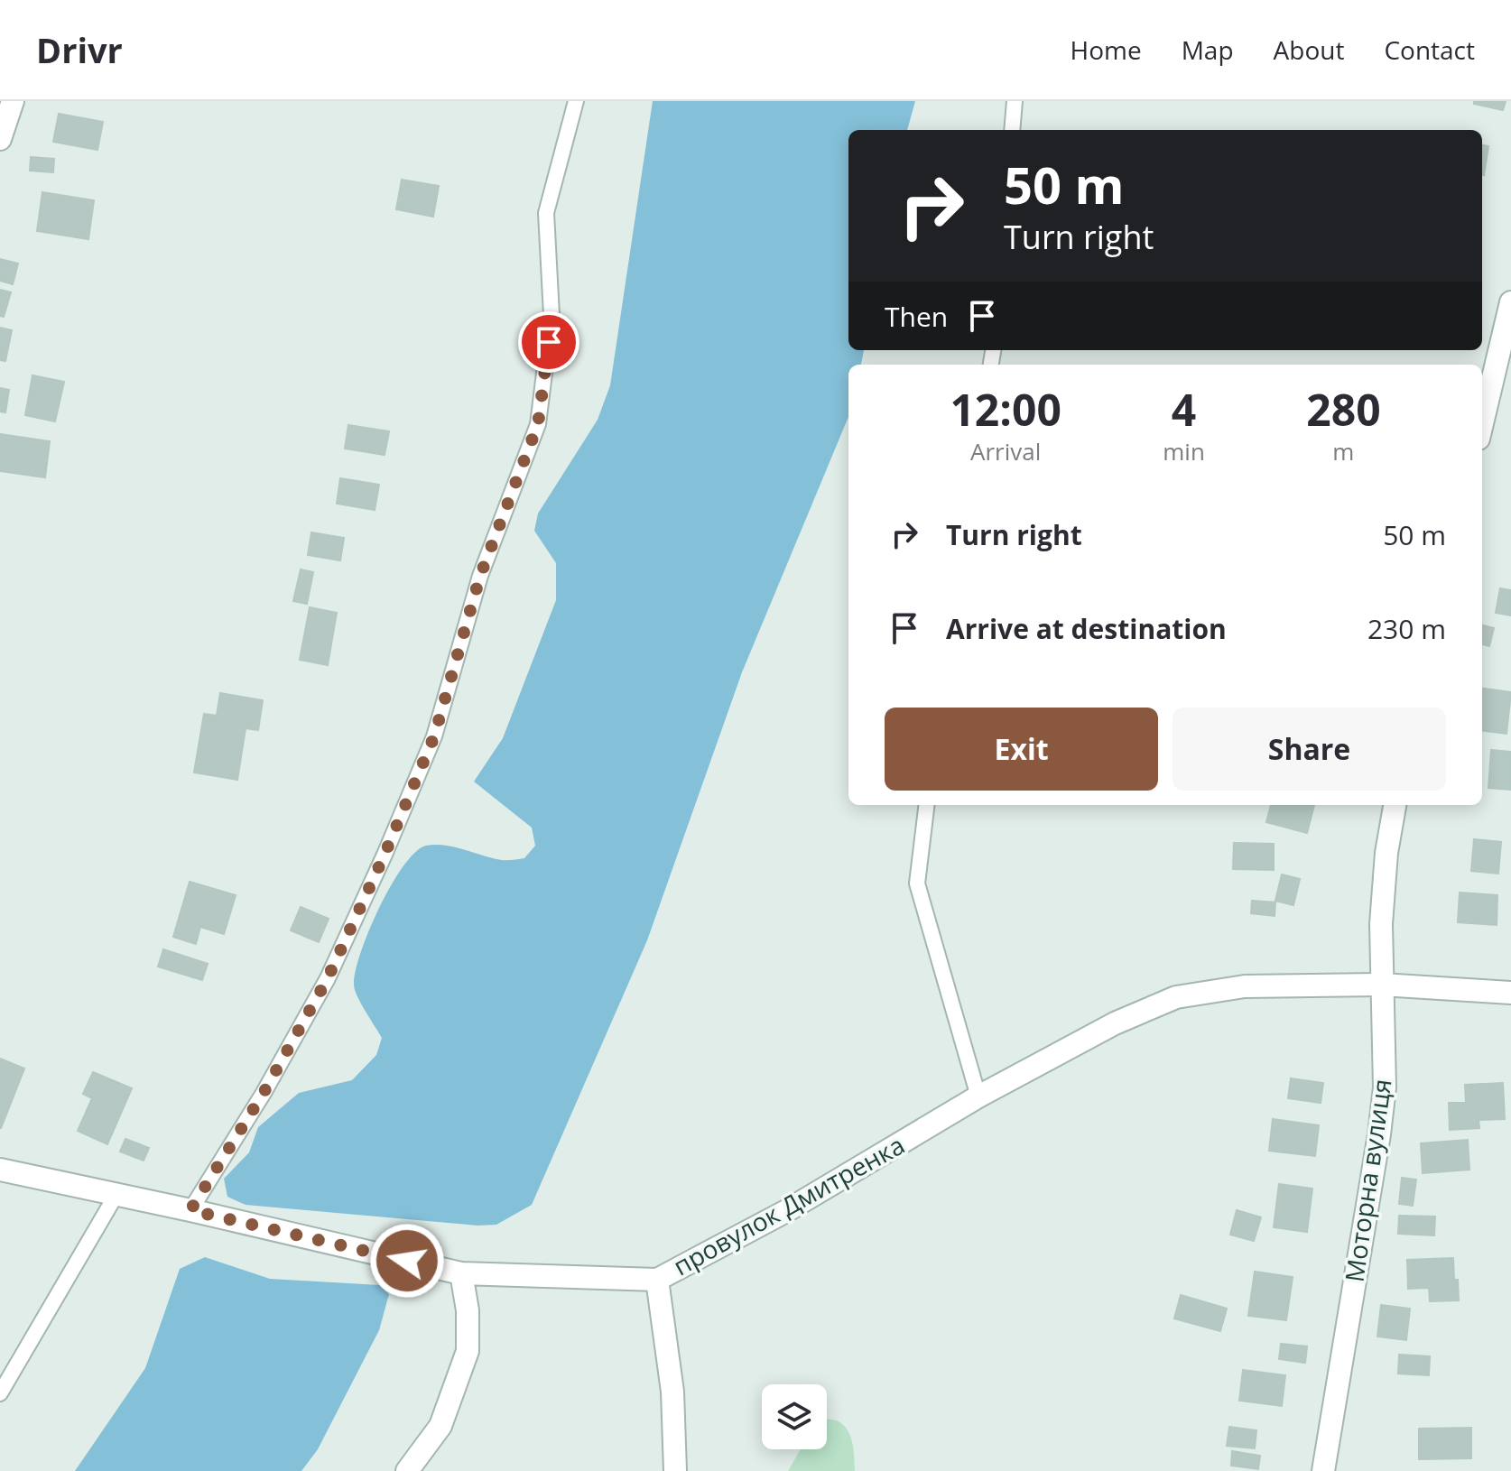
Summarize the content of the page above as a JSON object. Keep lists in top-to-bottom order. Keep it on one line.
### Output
{"streets":{"street":["Моторна вулиця","провулок Дмитренка"]},"crossings":[["Моторна вулиця","провулок Дмитренка"]],"page":{"header":"Drivr","nav":["Home","Map","About","Contact"],"turn":["50 m","Turn right"],"then":"Then","eta":["12:00","Arrival","4","min","280","m"],"list":[{"name":"Turn right","value":"50 m"},{"name":"Arrive at destination","value":"230 m"}],"buttons":["Exit","Share"]}}
